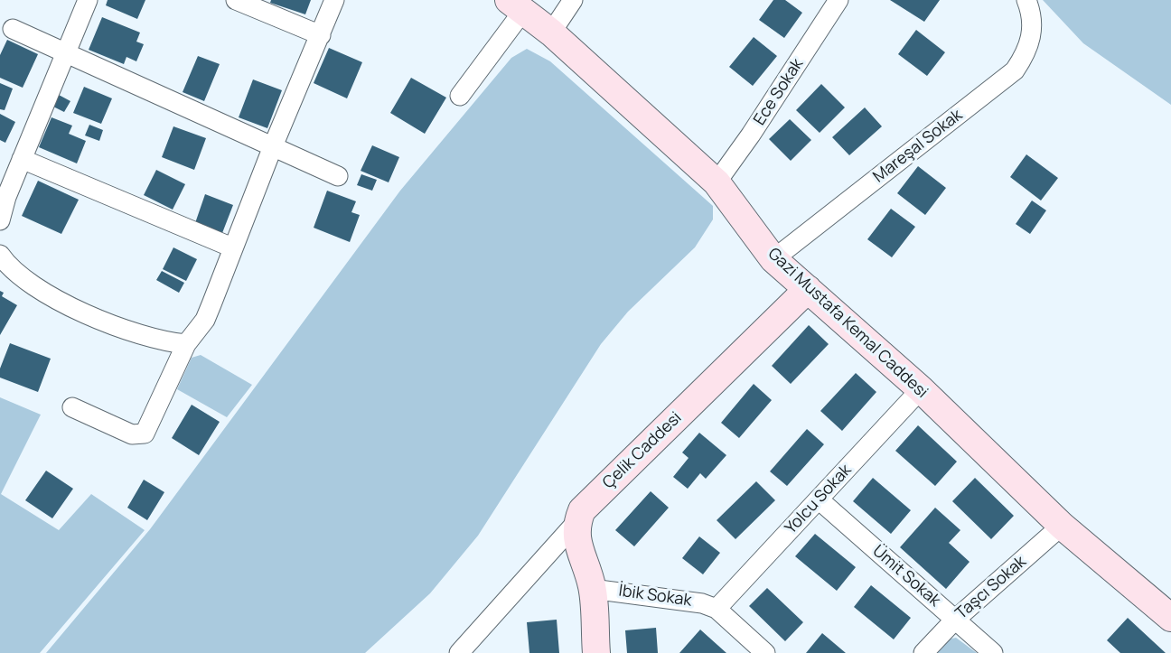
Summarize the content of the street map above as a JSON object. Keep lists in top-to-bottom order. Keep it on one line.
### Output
{"streets":{"street":["Ece Sokak","Mareşal Sokak","Gazi Mustafa Kemal Caddesi","Çelik Caddesi","Yolcu Sokak","Ümit Sokak","Taşcı Sokak","İbik Sokak"]},"crossings":[["Ece Sokak","Gazi Mustafa Kemal Caddesi"],["Mareşal Sokak","Gazi Mustafa Kemal Caddesi"],["Gazi Mustafa Kemal Caddesi","Çelik Caddesi"],["Gazi Mustafa Kemal Caddesi","Yolcu Sokak"],["Gazi Mustafa Kemal Caddesi","Taşcı Sokak"],["Yolcu Sokak","Ümit Sokak"],["Yolcu Sokak","İbik Sokak"],["Ümit Sokak","Taşcı Sokak"]]}
